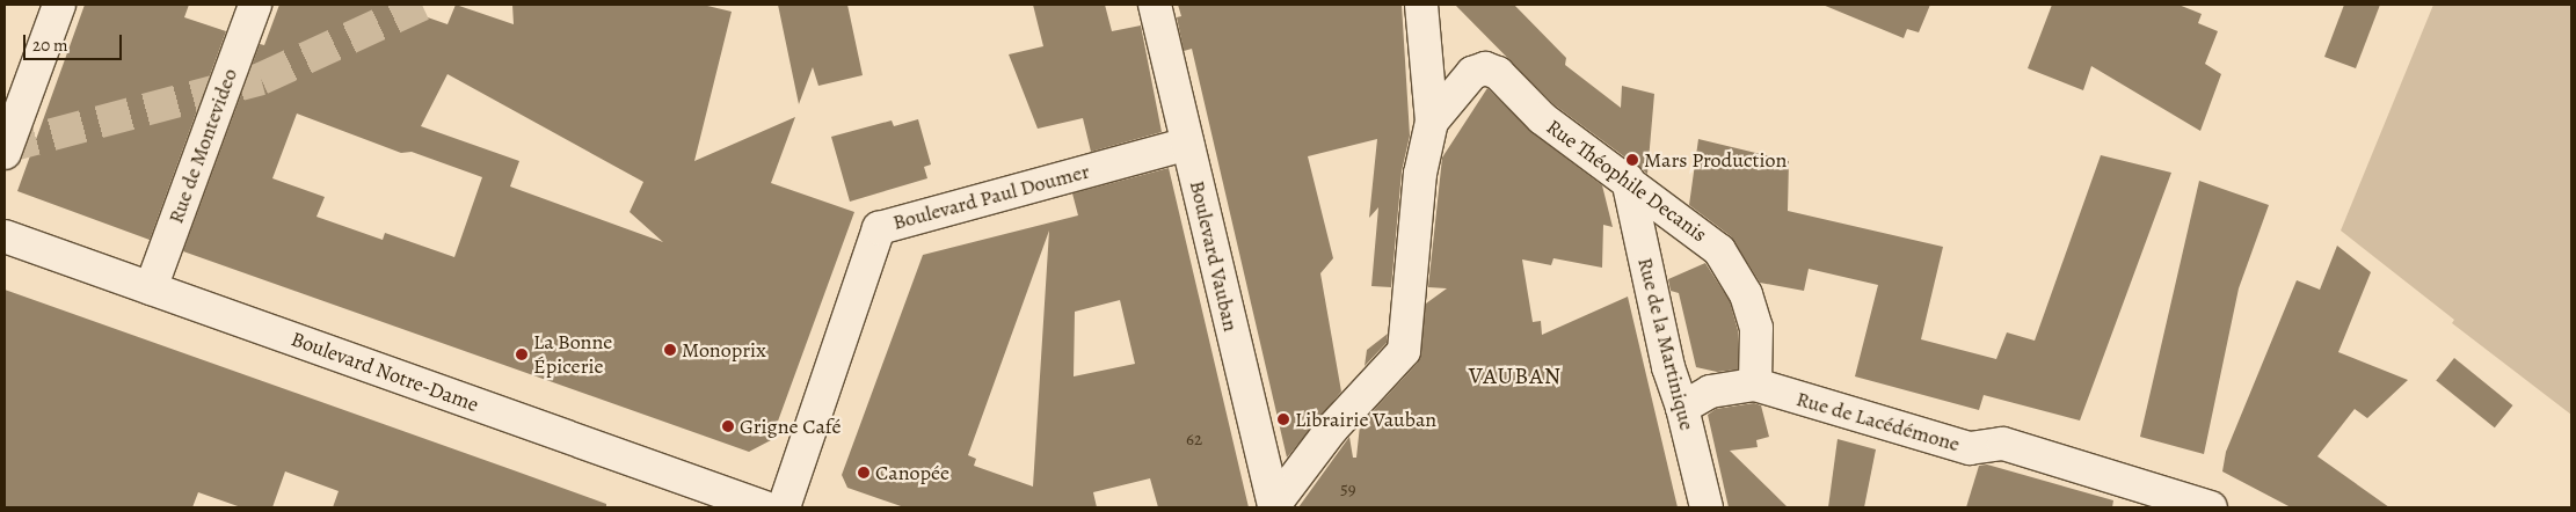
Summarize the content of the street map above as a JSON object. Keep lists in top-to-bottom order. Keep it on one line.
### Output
{"streets":{"street":["Rue de Montevideo","Rue Théophile Decanis","Boulevard Paul Doumer","Boulevard Vauban","Rue de la Martinique","Boulevard Notre-Dame","Rue de Lacédémone"]},"crossings":[["Rue de Montevideo","Boulevard Notre-Dame"],["Rue Théophile Decanis","Boulevard Vauban"],["Rue Théophile Decanis","Rue de la Martinique"],["Rue Théophile Decanis","Rue de Lacédémone"],["Boulevard Paul Doumer","Boulevard Vauban"],["Rue de la Martinique","Rue de Lacédémone"]],"districts":["VAUBAN"],"places":["Mars Production","Monoprix","La Bonne Épicerie","Librairie Vauban","Grigne Café","Canopée"],"house_numbers":["62","59"],"scale_bar":"20 m"}
